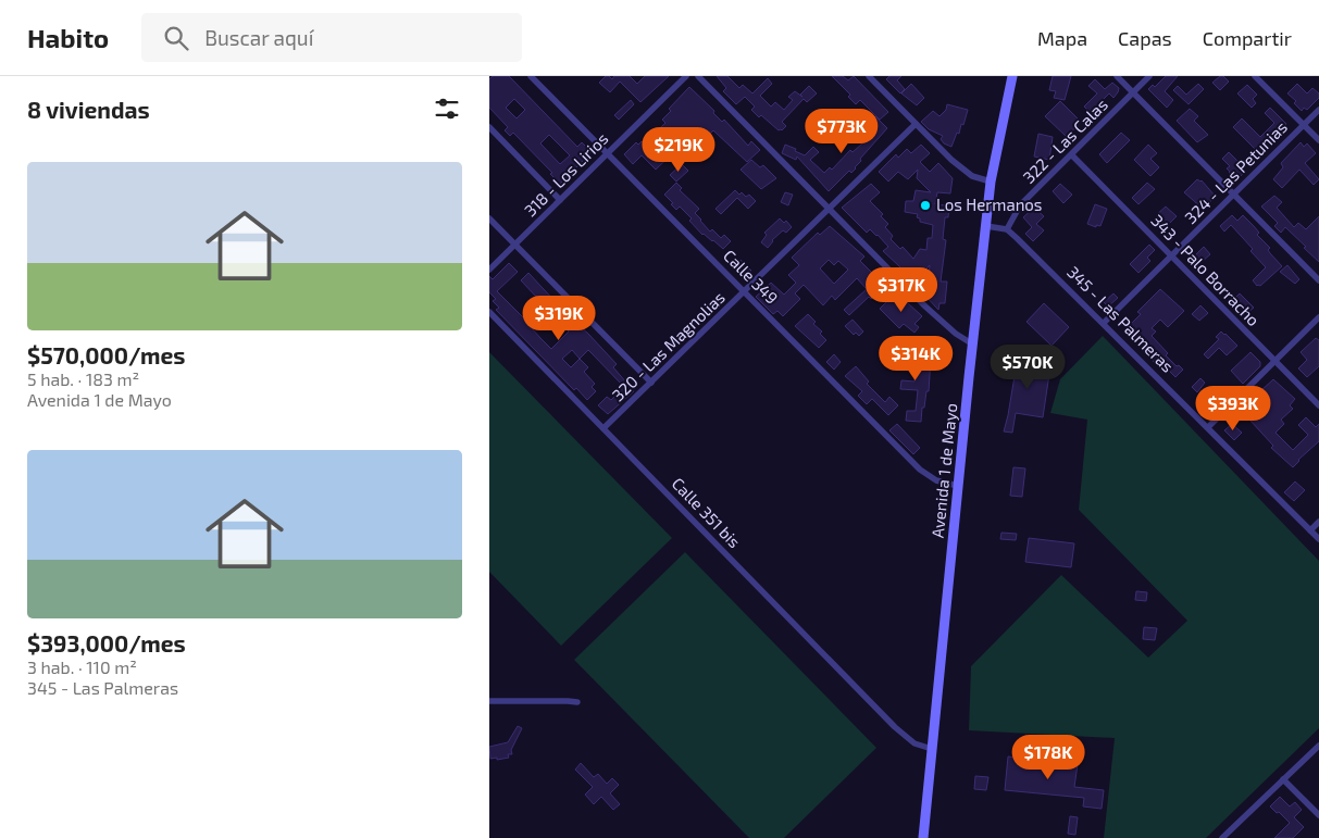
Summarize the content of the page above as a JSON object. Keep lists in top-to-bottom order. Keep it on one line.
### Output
{"streets":{"main road":["Avenida 1 de Mayo"],"street":["322 - Las Calas","324 - Las Petunias","318 - Los Lirios","343 - Palo Borracho","Calle 349","345 - Las Palmeras","320 - Las Magnolias","Calle 351 bis"]},"crossings":[["322 - Las Calas","343 - Palo Borracho"],["322 - Las Calas","345 - Las Palmeras"],["324 - Las Petunias","343 - Palo Borracho"],["324 - Las Petunias","345 - Las Palmeras"],["318 - Los Lirios","Calle 349"],["Calle 349","320 - Las Magnolias"],["Calle 349","Avenida 1 de Mayo"],["320 - Las Magnolias","Calle 351 bis"],["Avenida 1 de Mayo","Calle 351 bis"]],"places":["Los Hermanos"],"page":{"header":"Habito","search":"Buscar aquí","nav":["Mapa","Capas","Compartir"],"heading":"8 viviendas","price":["$773K","$219K","$317K","$319K","$314K","$570K","$393K","$178K"],"list":[{"name":"$570,000/mes","note":"5 hab. · 183 m² · Avenida 1 de Mayo"},{"name":"$393,000/mes","note":"3 hab. · 110 m² · 345 - Las Palmeras"}]}}
